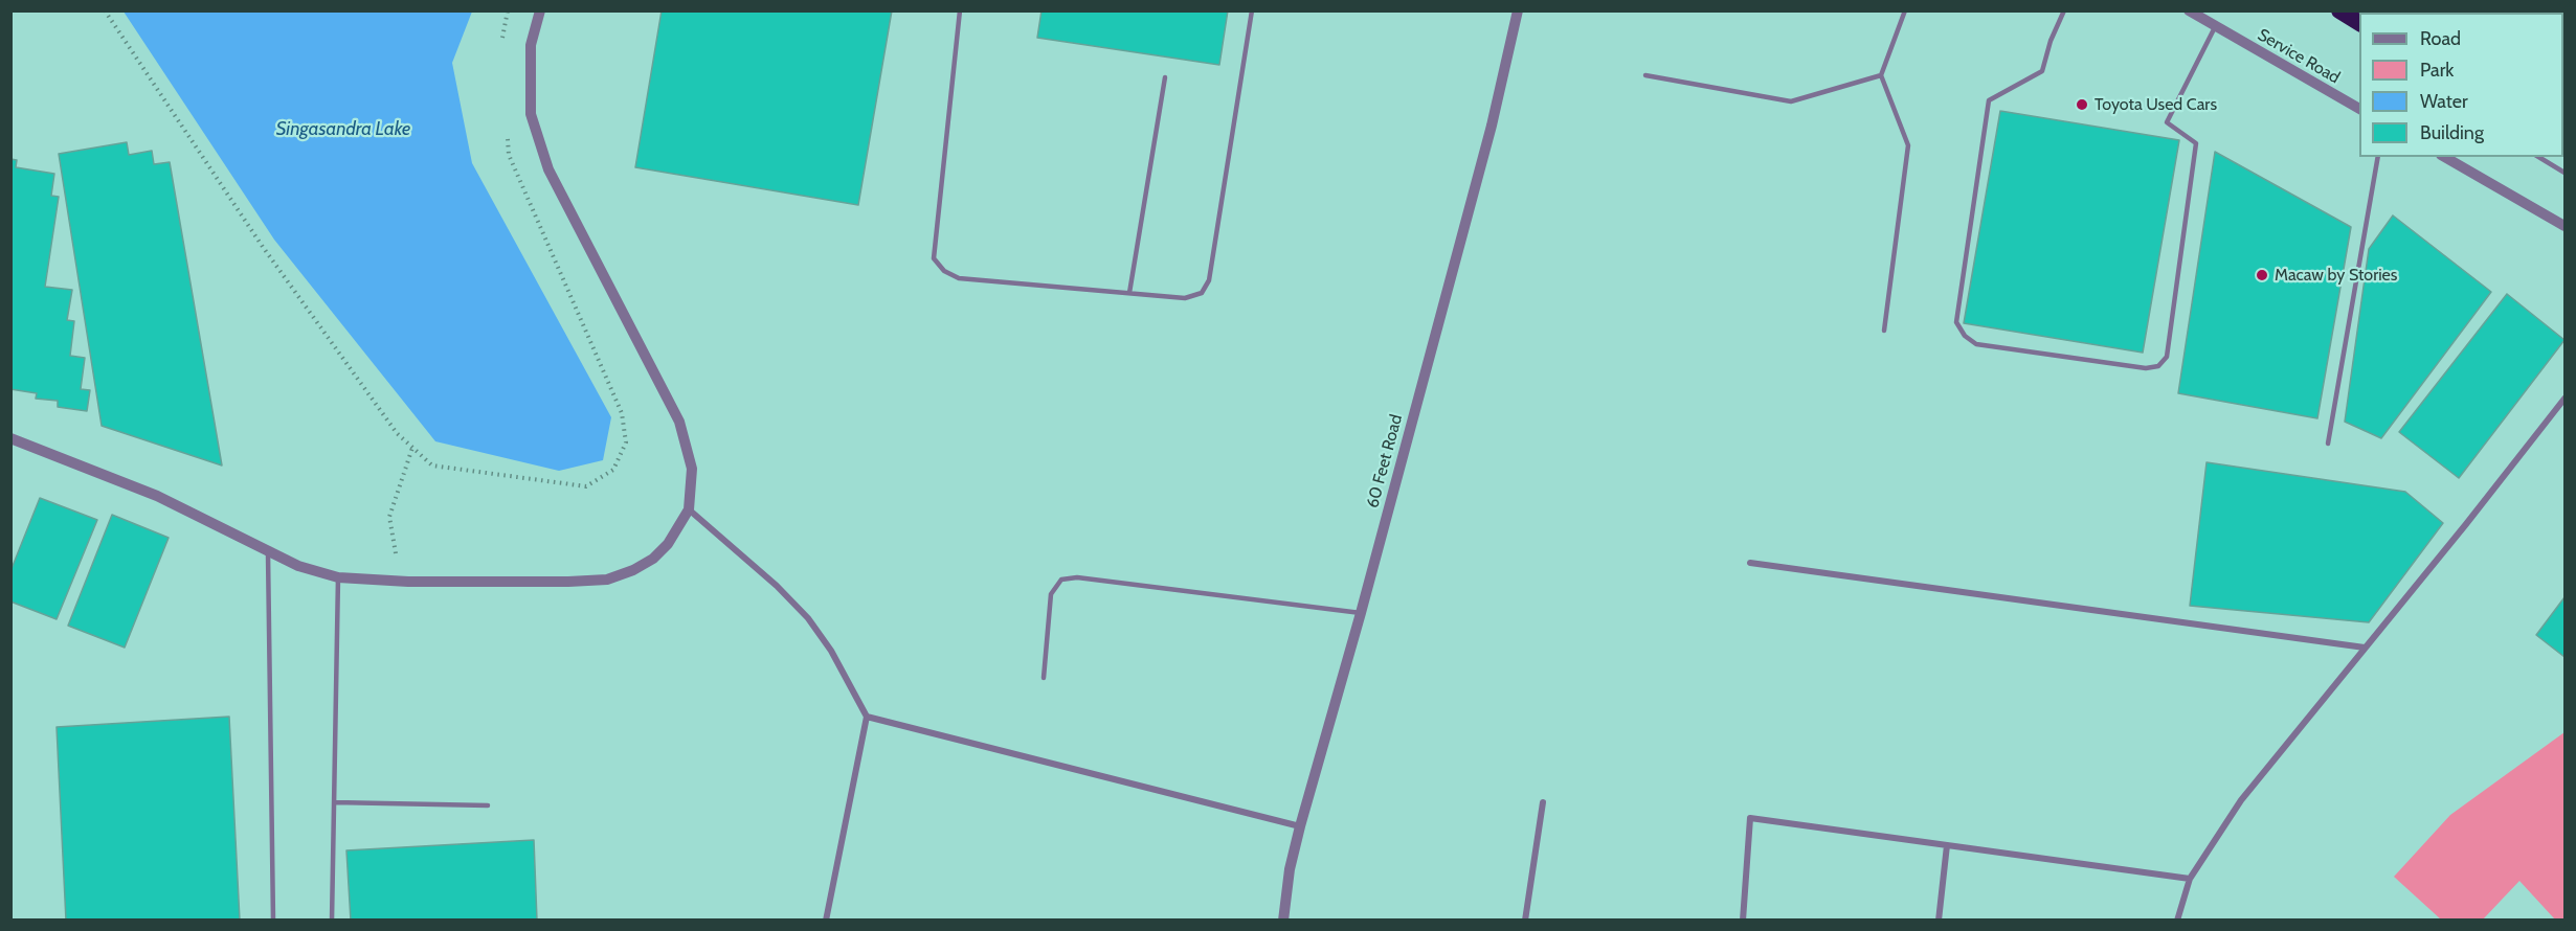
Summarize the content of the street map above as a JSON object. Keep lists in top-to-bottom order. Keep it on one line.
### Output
{"streets":{"street":["Service Road","60 Feet Road"]},"water":["Singasandra Lake"],"places":["Toyota Used Cars","Macaw by Stories"],"legend":["Road","Park","Water","Building"]}
